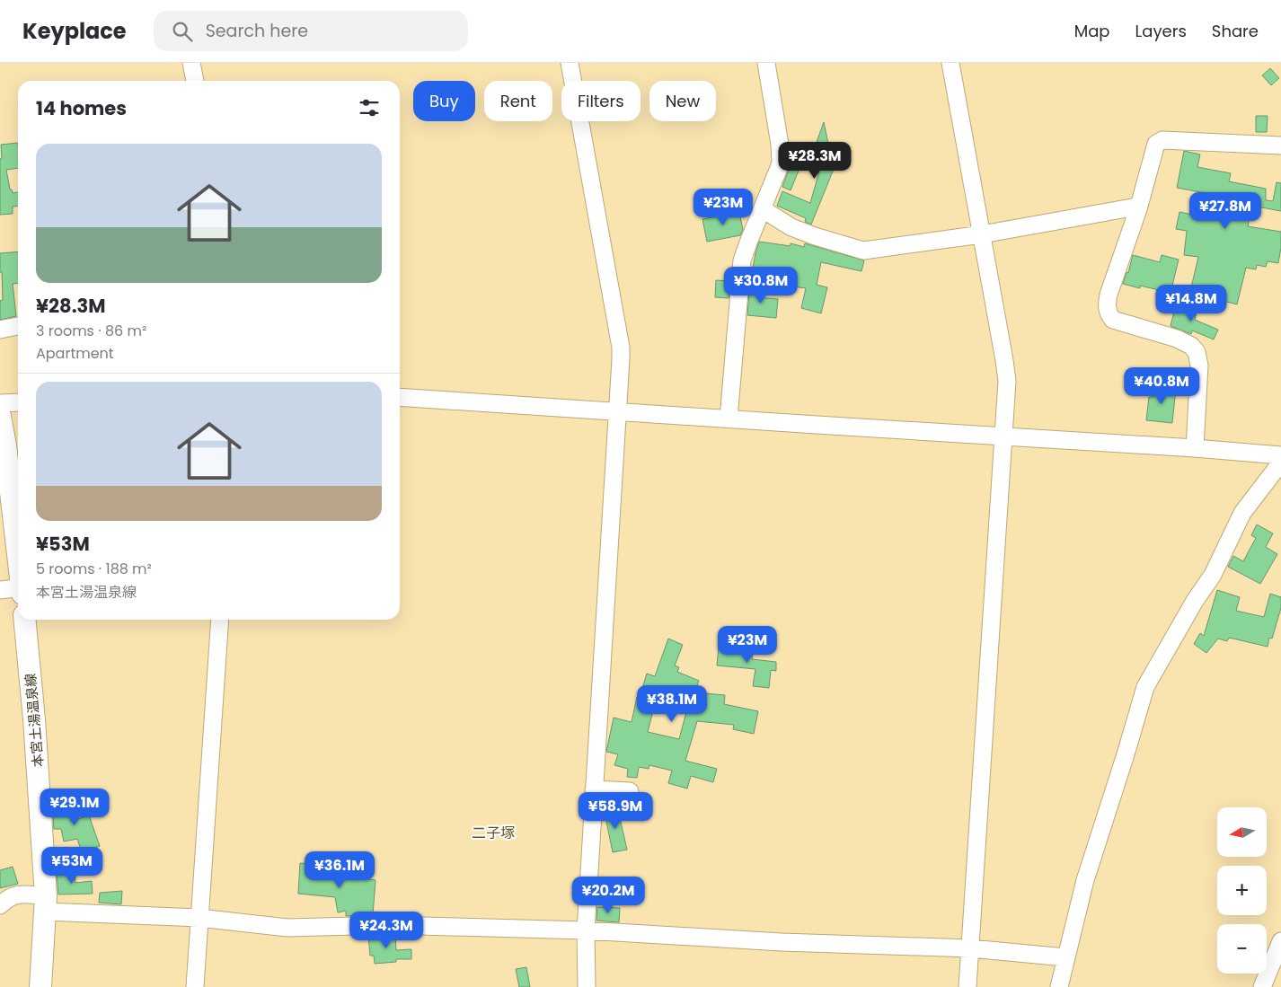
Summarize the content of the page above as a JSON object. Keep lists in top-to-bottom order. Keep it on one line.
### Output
{"streets":{"main road":["本宮土湯温泉線"]},"districts":["二子塚"],"north":"left","page":{"header":"Keyplace","search":"Search here","nav":["Map","Layers","Share"],"chip":["Buy","Rent","Filters","New"],"heading":"14 homes","list":[{"name":"¥28.3M","note":"3 rooms · 86 m² · Apartment"},{"name":"¥53M","note":"5 rooms · 188 m² · 本宮土湯温泉線"}],"price":["¥28.3M","¥23M","¥27.8M","¥30.8M","¥14.8M","¥40.8M","¥23M","¥38.1M","¥29.1M","¥58.9M","¥53M","¥36.1M","¥20.2M","¥24.3M"],"map_buttons":["+","−"]}}
